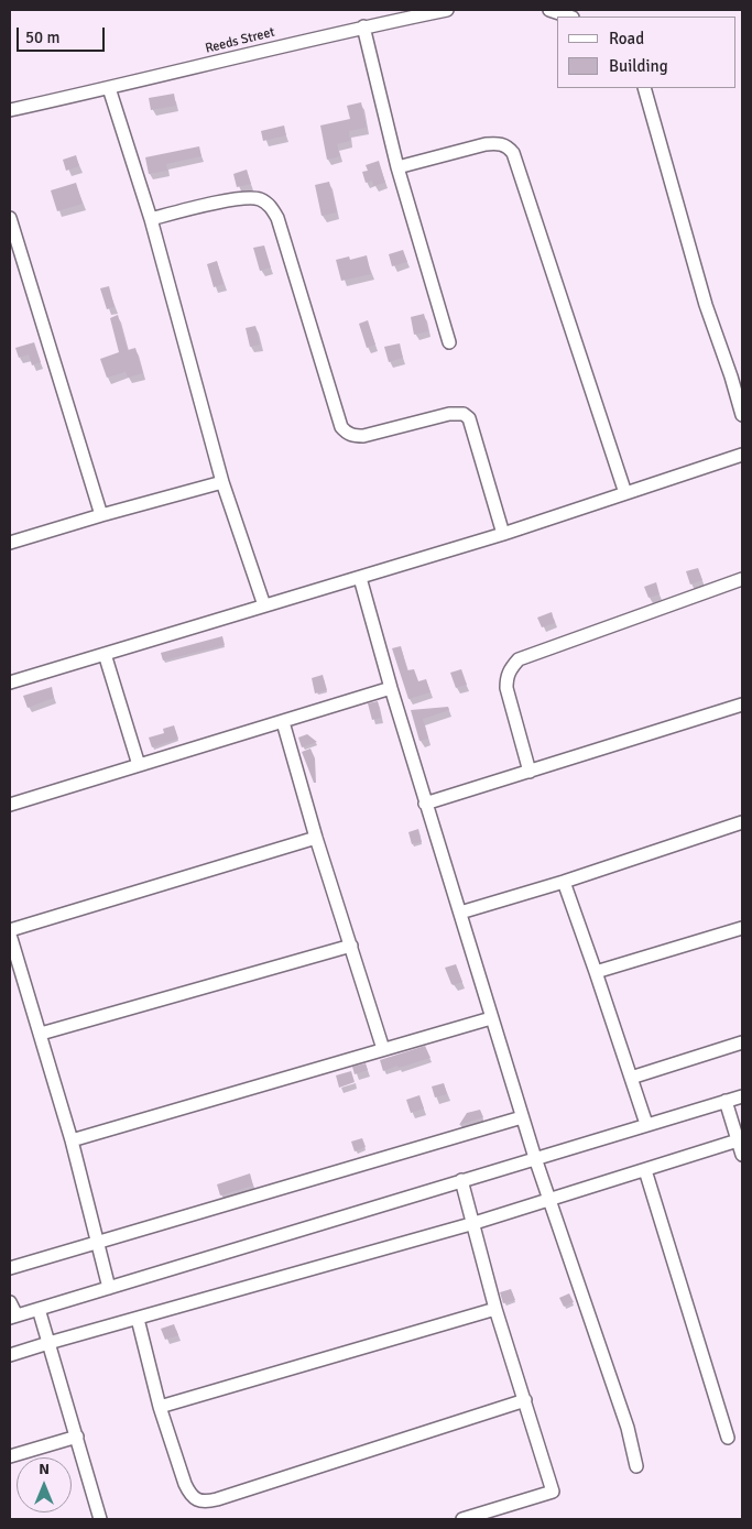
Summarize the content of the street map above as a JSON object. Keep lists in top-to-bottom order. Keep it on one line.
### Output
{"streets":{"street":["Reeds Street"]},"legend":["Road","Building"],"scale_bar":"50 m","north":"top"}
